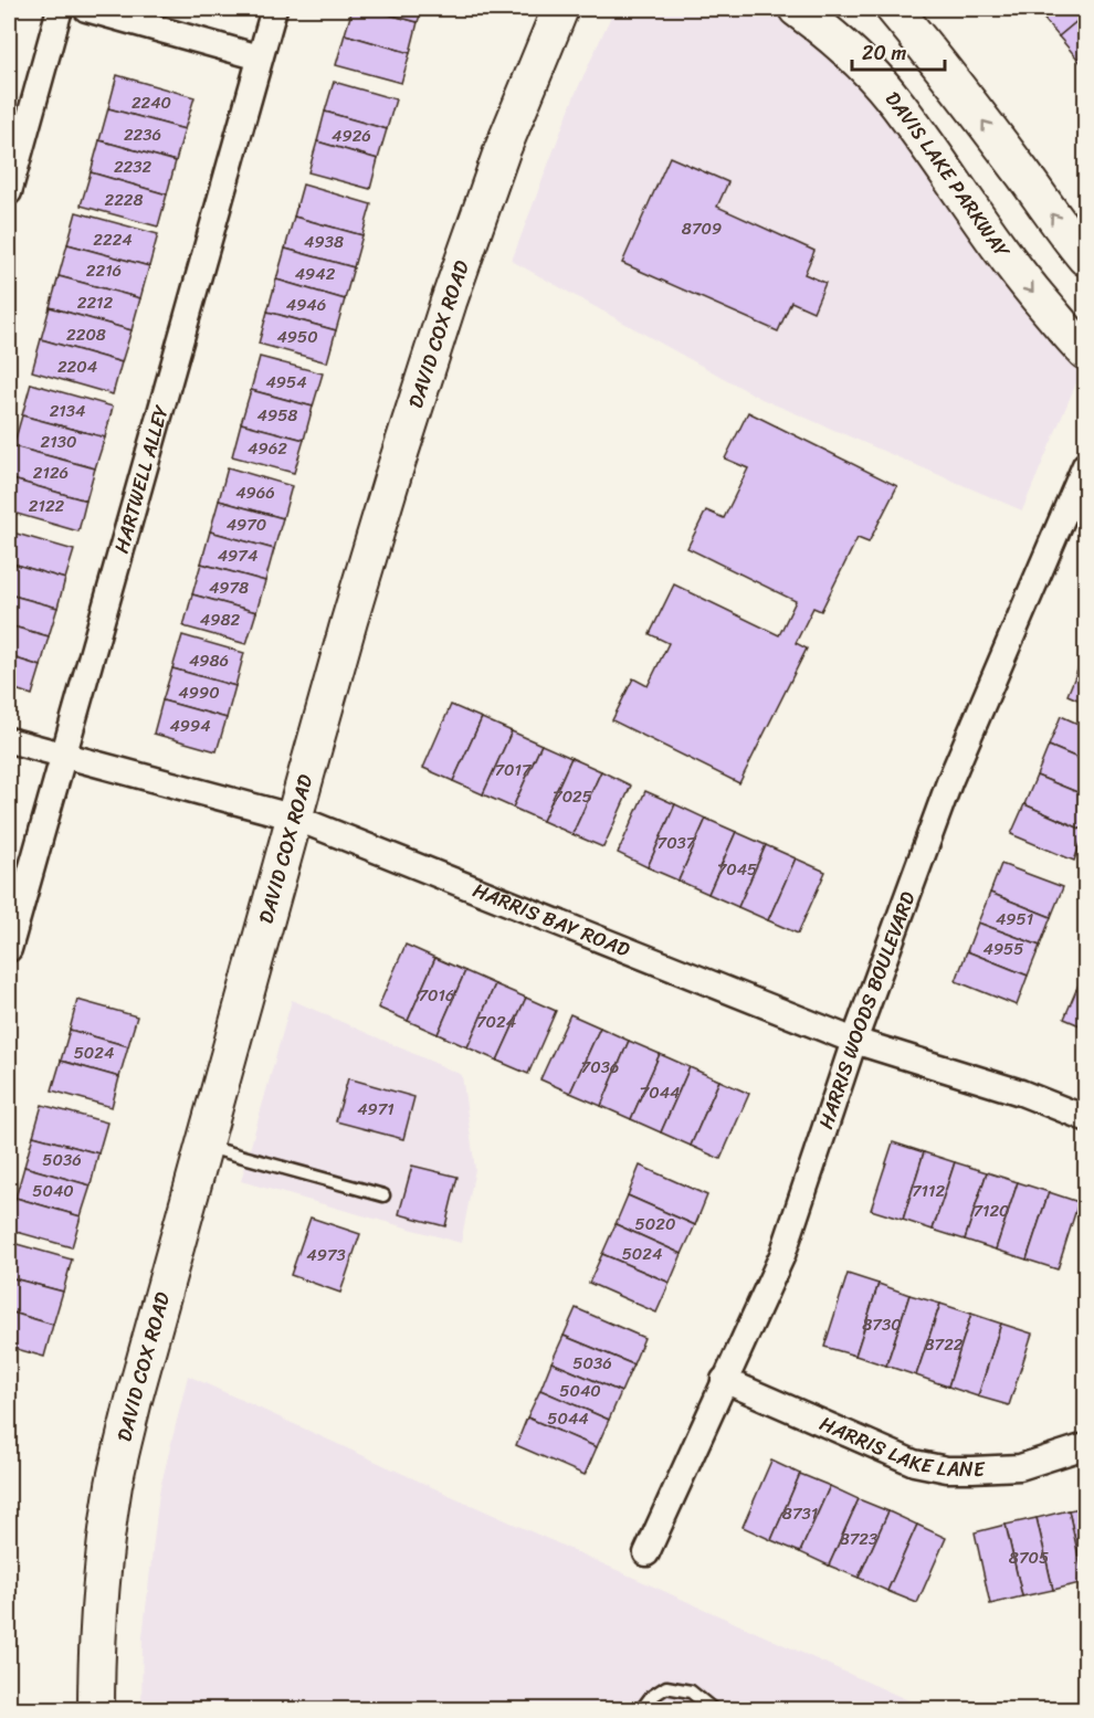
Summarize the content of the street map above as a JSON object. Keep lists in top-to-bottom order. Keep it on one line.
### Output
{"streets":{"main road":["DAVIS LAKE PARKWAY","DAVID COX ROAD"],"street":["HARTWELL ALLEY","HARRIS BAY ROAD","HARRIS WOODS BOULEVARD","HARRIS LAKE LANE"]},"crossings":[["DAVID COX ROAD","HARRIS BAY ROAD"],["HARTWELL ALLEY","HARRIS BAY ROAD"],["HARRIS BAY ROAD","HARRIS WOODS BOULEVARD"],["HARRIS WOODS BOULEVARD","HARRIS LAKE LANE"]],"house_numbers":["2240","2236","4926","2232","2228","8709","2224","4938","2216","4942","2212","4946","2208","4950","2204","4954","2134","4958","2130","4962","2126","4966","2122","4970","4974","4978","4982","4986","4990","4994","7017","7025","7037","7045","4951","4955","7016","7024","5024","7036","7044","4971","5036","5040","7112","7120","5020","5024","4973","8730","8722","5036","5040","5044","8731","8723","8705"],"scale_bar":"20 m"}
